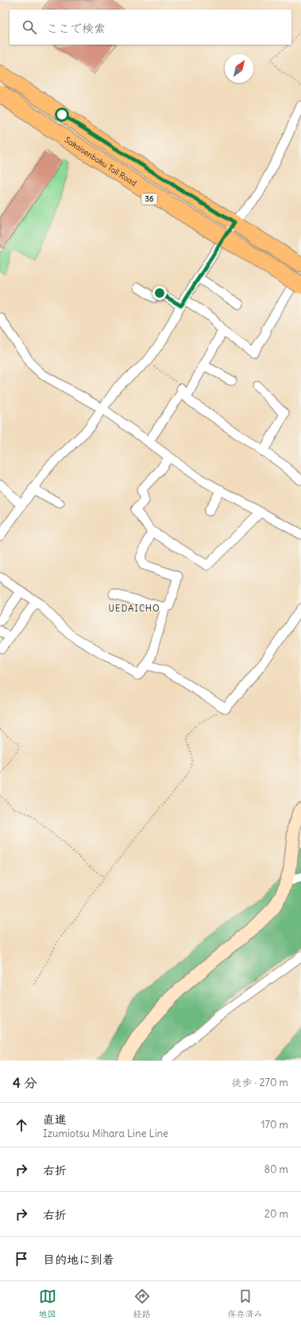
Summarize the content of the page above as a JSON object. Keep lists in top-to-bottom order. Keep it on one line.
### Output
{"streets":{"highway":["Sakaisenboku Toll Road"],"main road":["36"]},"crossings":[["Sakaisenboku Toll Road","36"]],"districts":["UEDAICHO"],"north":"top right","page":{"search":"ここで検索","heading":["4 分","徒歩 · 270 m"],"list":[["直進","Izumiotsu Mihara Line Line","170 m"],["右折","80 m"],["右折","20 m"],"目的地に到着"],"nav":["地図","経路","保存済み"]}}
